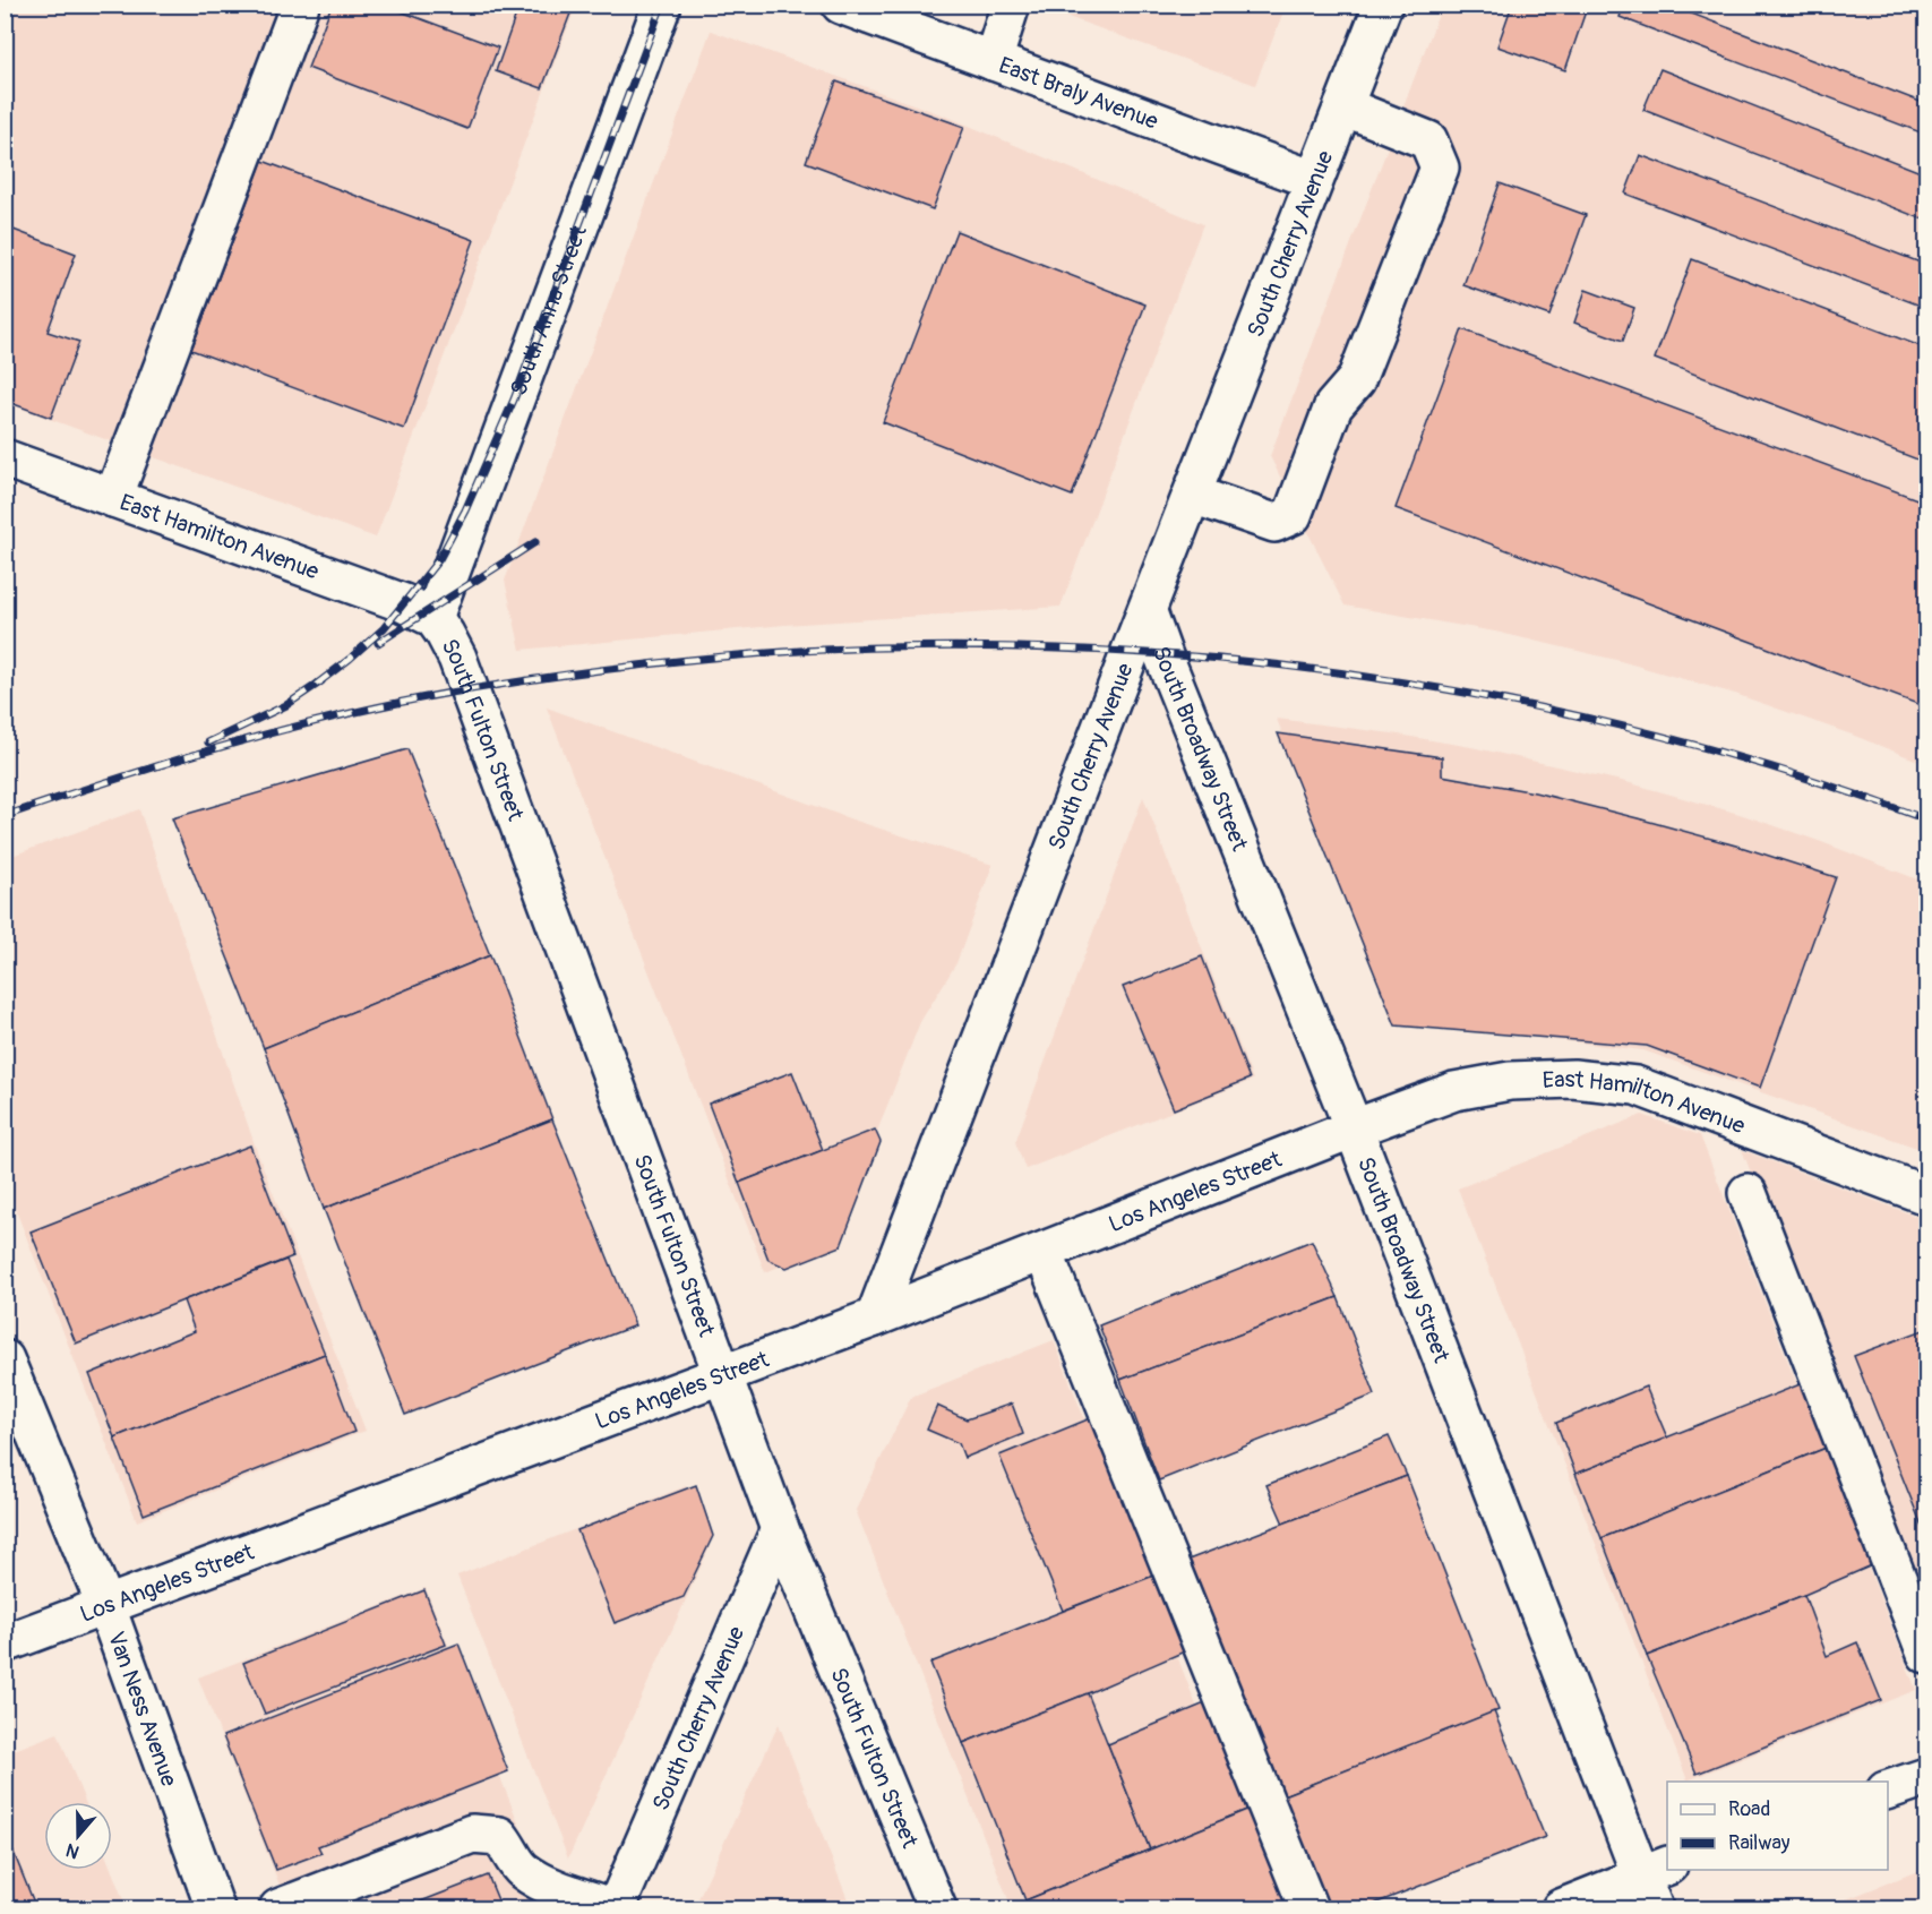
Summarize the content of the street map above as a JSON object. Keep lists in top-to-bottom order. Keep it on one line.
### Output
{"streets":{"street":["East Braly Avenue","South Cherry Avenue","South Anna Street","East Hamilton Avenue","South Fulton Street","South Broadway Street","Los Angeles Street","Van Ness Avenue"]},"crossings":[["East Braly Avenue","South Cherry Avenue"],["South Cherry Avenue","South Fulton Street"],["South Cherry Avenue","South Broadway Street"],["South Cherry Avenue","Los Angeles Street"],["South Anna Street","East Hamilton Avenue"],["South Anna Street","South Fulton Street"],["East Hamilton Avenue","South Fulton Street"],["East Hamilton Avenue","South Broadway Street"],["East Hamilton Avenue","Los Angeles Street"],["South Fulton Street","Los Angeles Street"],["South Broadway Street","Los Angeles Street"],["Los Angeles Street","Van Ness Avenue"]],"legend":["Road","Railway"],"north":"bottom"}
